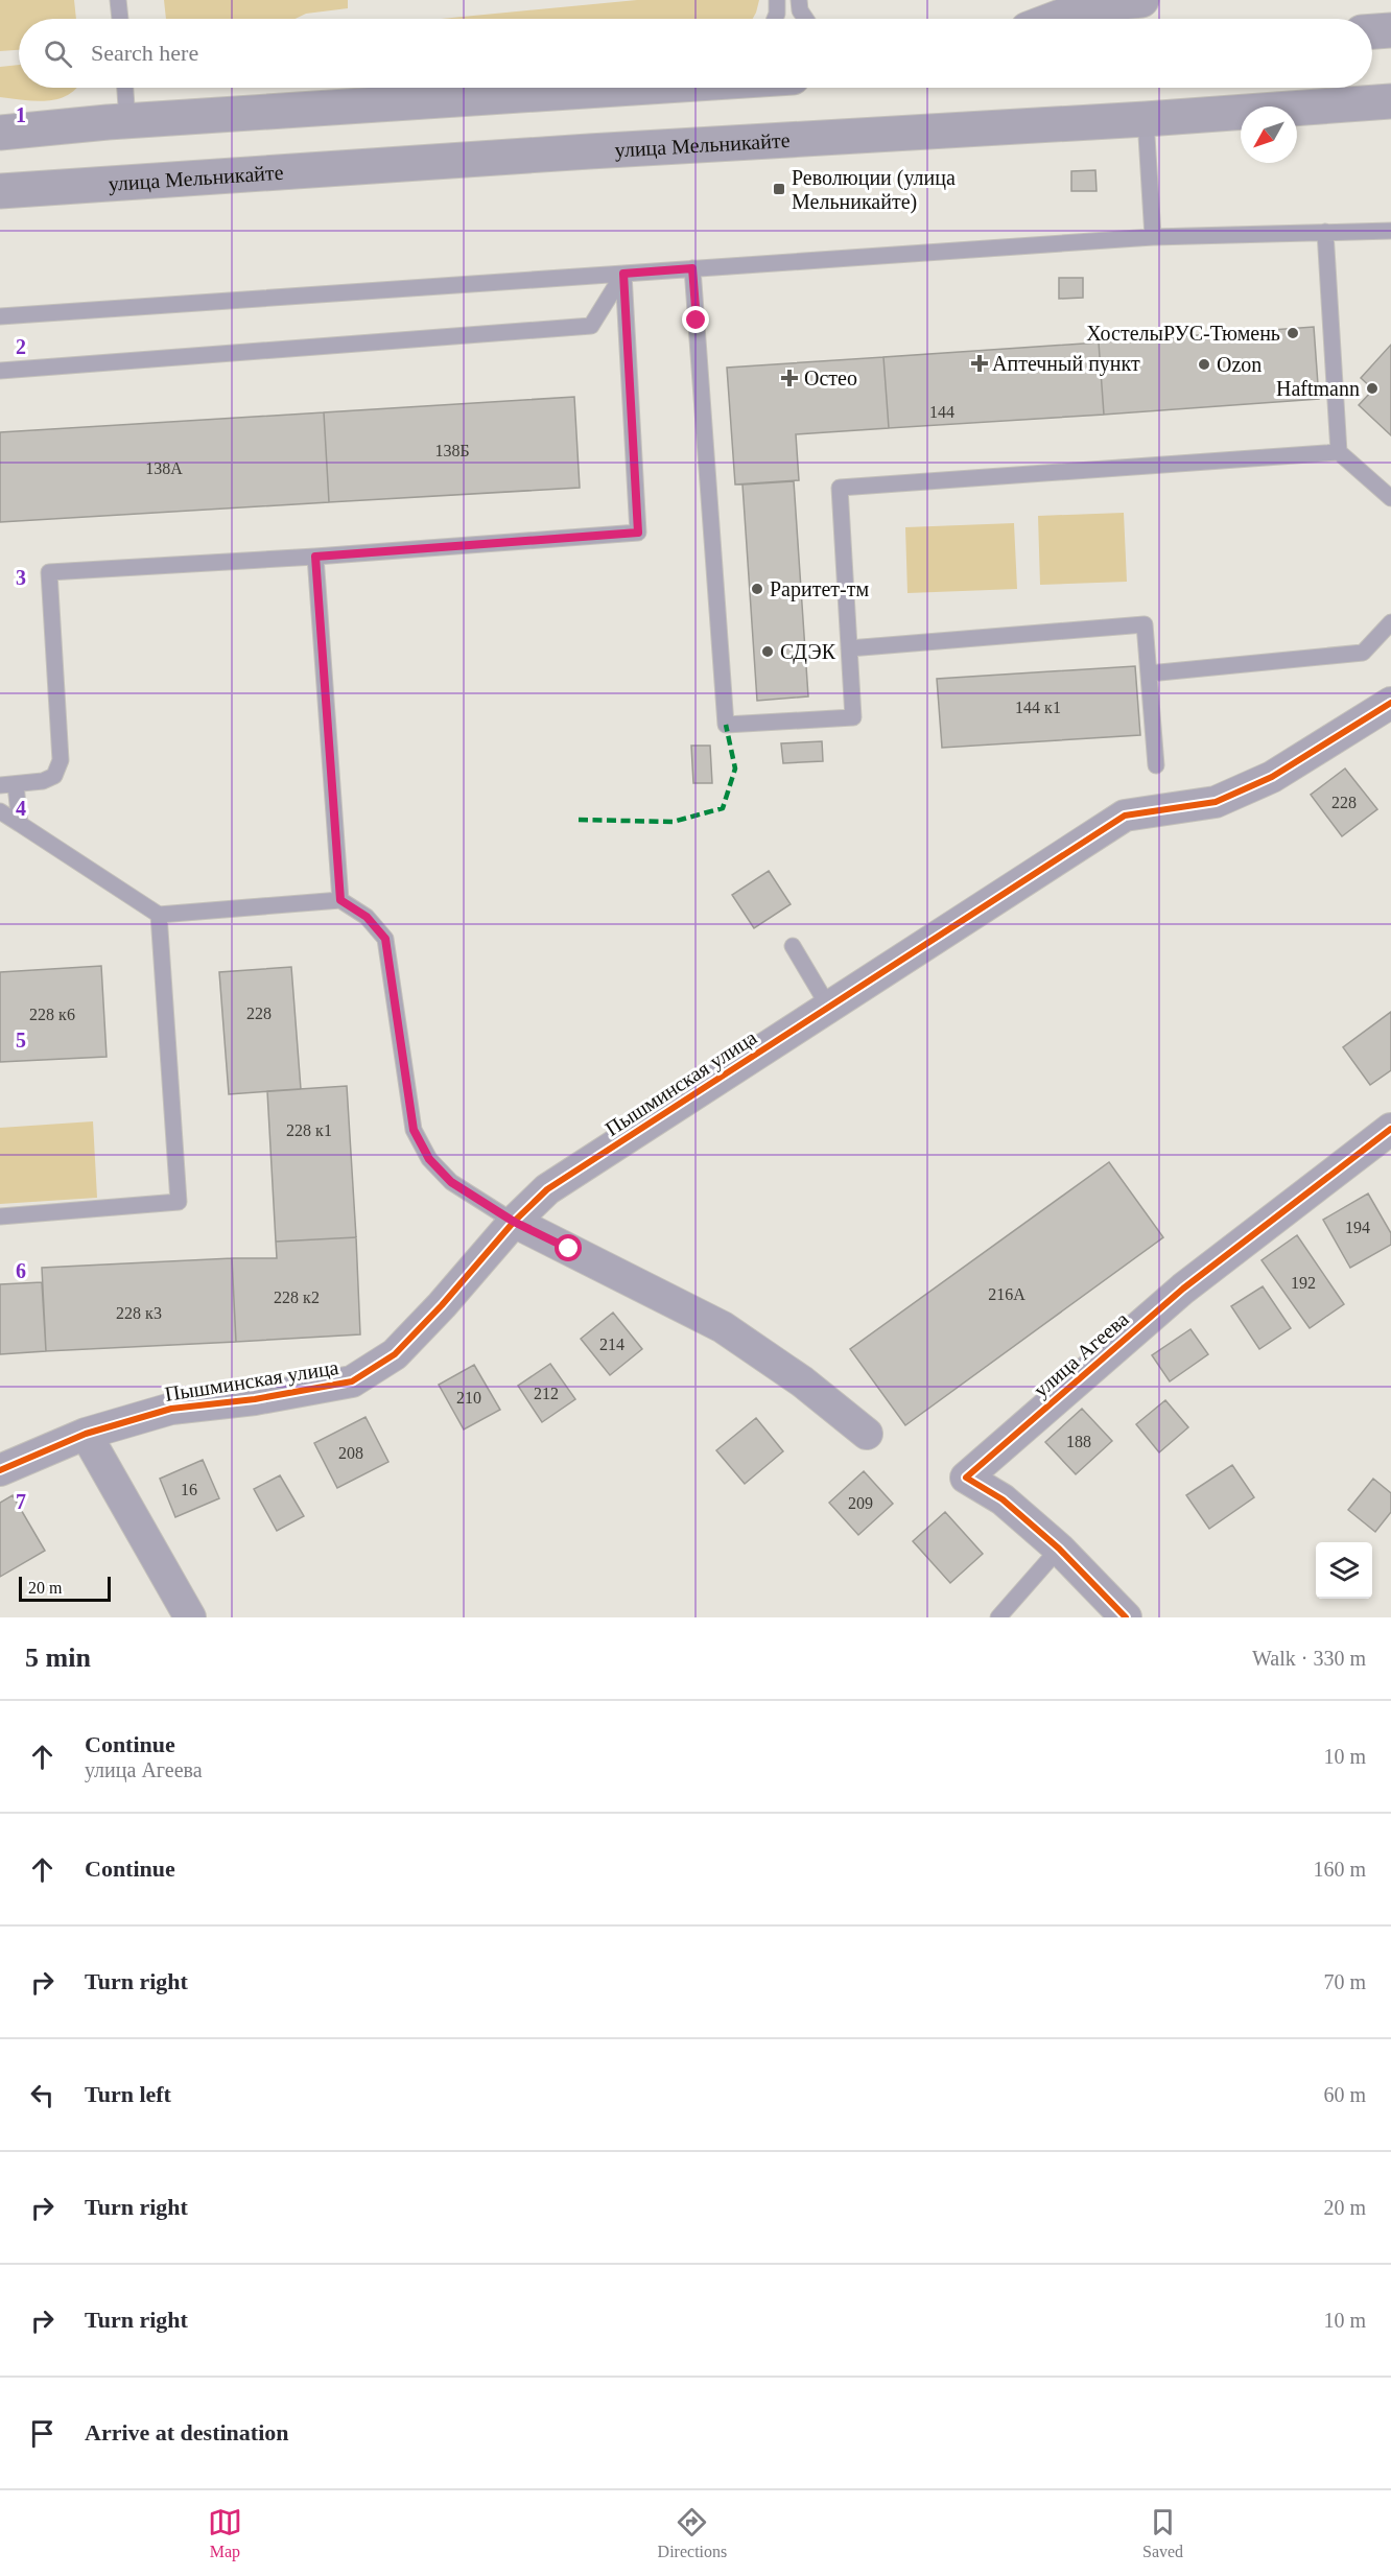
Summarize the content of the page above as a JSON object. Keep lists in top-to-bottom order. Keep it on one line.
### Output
{"streets":{"main road":["улица Мельникайте"],"street":["Пышминская улица","улица Агеева"]},"places":{"transit":["Революции (улица Мельникайте)"],"other":["ХостелыРУС-Тюмень","Ozon","Haftmann","Раритет-тм","СДЭК"],"health":["Аптечный пункт","Остео"]},"house_numbers":["144","138Б","138А","144 к1","228","228","228 к6","228 к1","194","192","216А","228 к2","228 к3","214","212","210","188","208","16","209"],"scale_bar":"20 m","north":"bottom left","page":{"search":"Search here","scale":"20 m","heading":["5 min","Walk · 330 m"],"list":[["Continue","улица Агеева","10 m"],["Continue","160 m"],["Turn right","70 m"],["Turn left","60 m"],["Turn right","20 m"],["Turn right","10 m"],"Arrive at destination"],"nav":["Map","Directions","Saved"]},"grid":{"rows":["1","2","3","4","5","6","7"]}}
